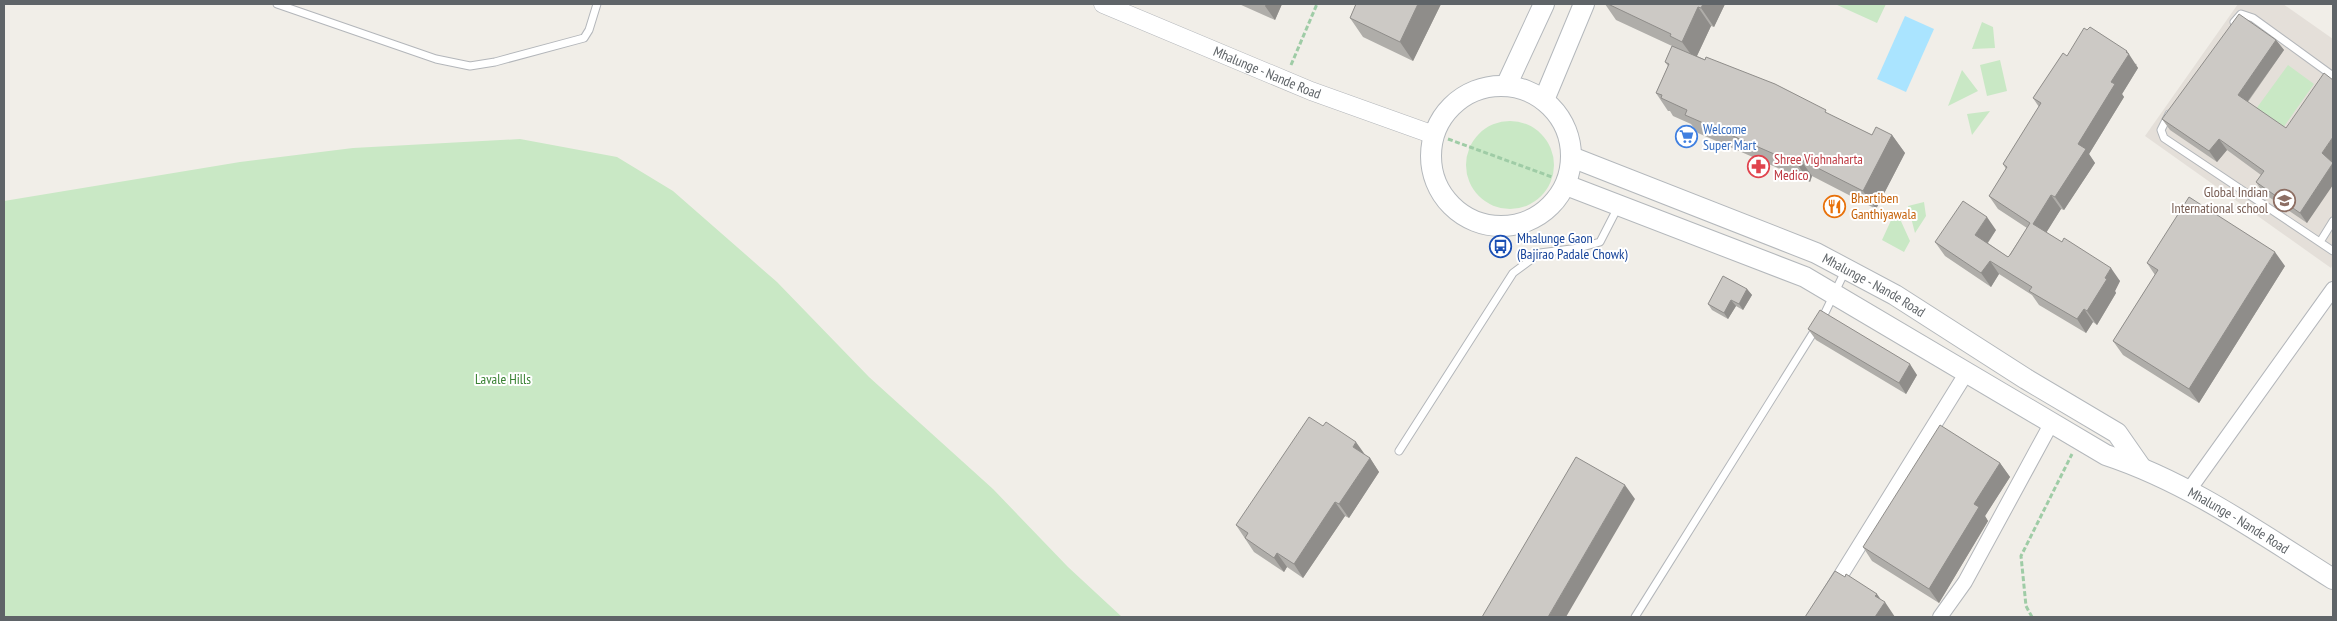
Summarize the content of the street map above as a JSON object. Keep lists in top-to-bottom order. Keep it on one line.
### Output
{"streets":{"main road":["Mhalunge - Nande Road"]},"parks":["Lavale Hills"],"places":{"supermarket":["Welcome Super Mart"],"pharmacy":["Shree Vighnaharta Medico"],"school or university":["Global Indian International school"],"restaurant":["Bhartiben Ganthiyawala"],"bus stop":["Mhalunge Gaon (Bajirao Padale Chowk)"]}}
